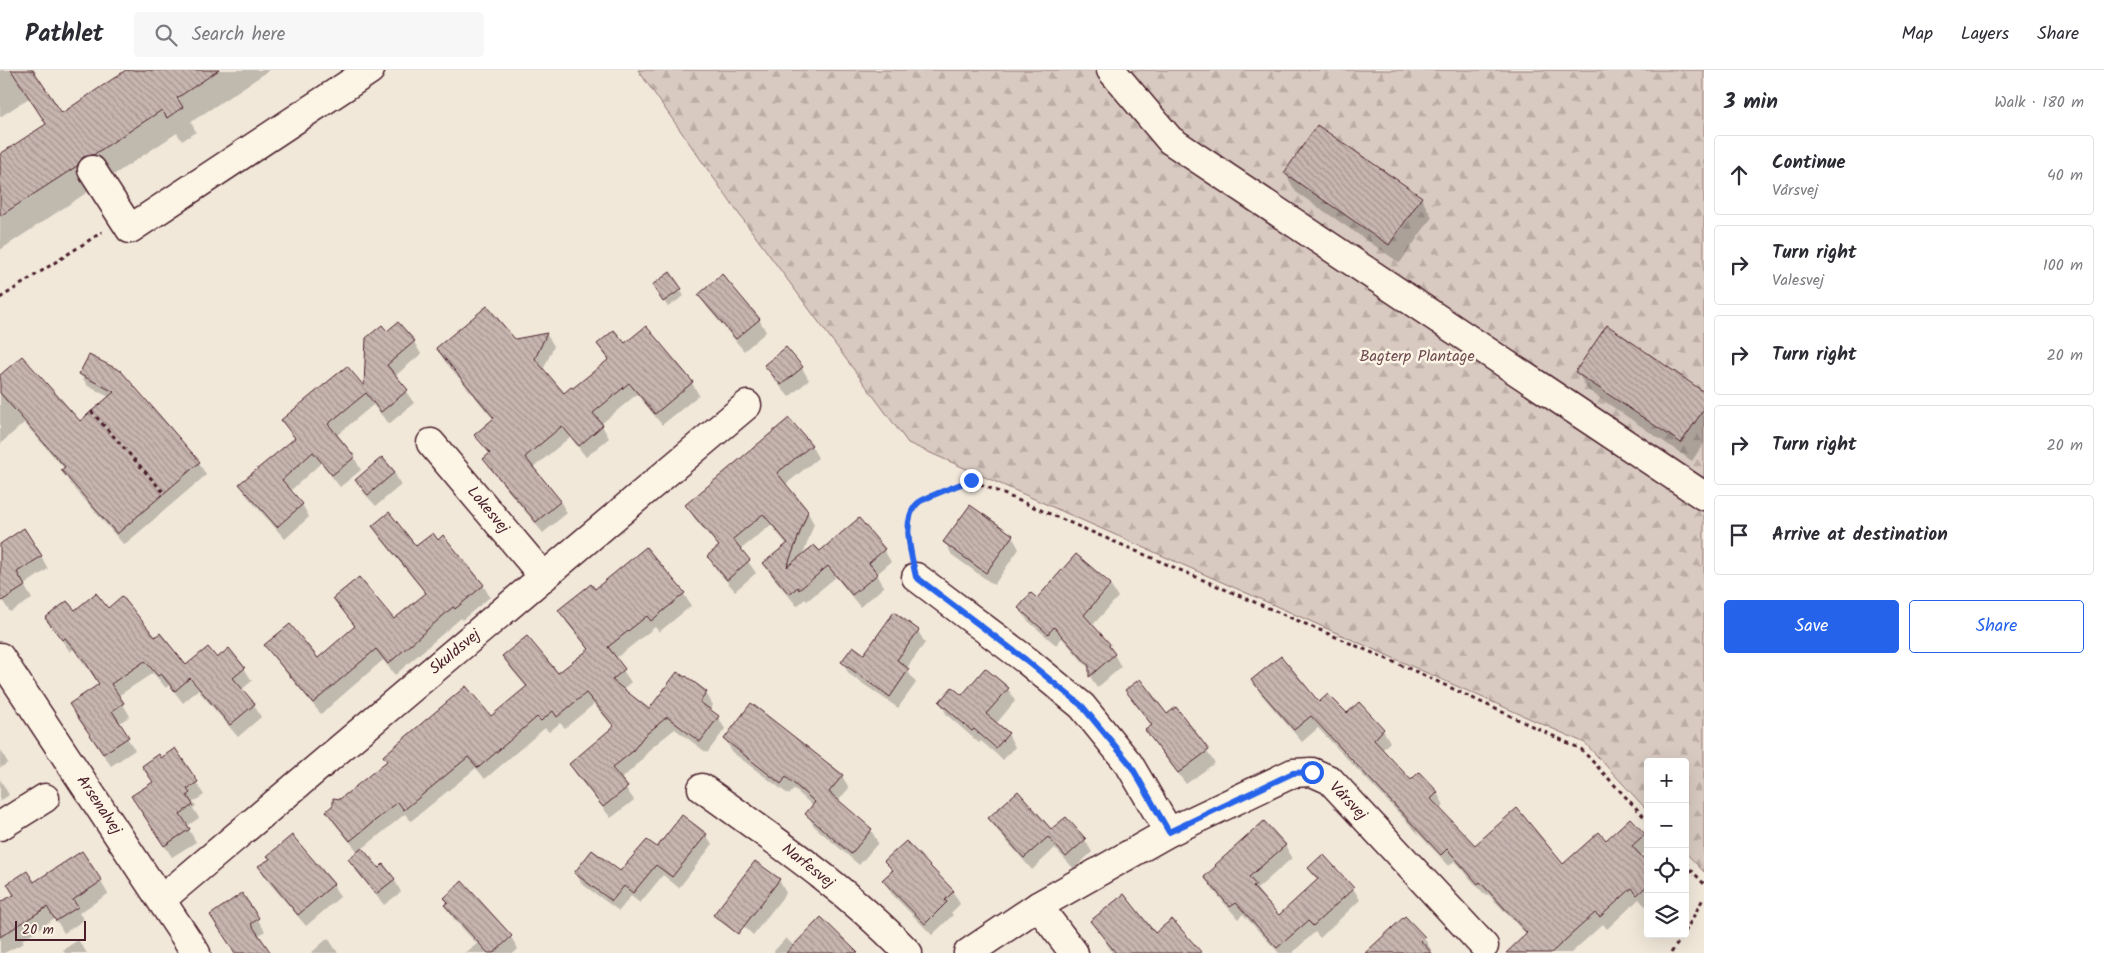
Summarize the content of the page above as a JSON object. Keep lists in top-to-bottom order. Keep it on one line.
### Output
{"streets":{"street":["Lokesvej","Skuldsvej","Vårsvej","Arsenalvej","Narfesvej"]},"crossings":[["Lokesvej","Skuldsvej"],["Skuldsvej","Arsenalvej"]],"parks":["Bagterp Plantage"],"scale_bar":"20 m","page":{"header":"Pathlet","search":"Search here","nav":["Map","Layers","Share"],"heading":["3 min","Walk · 180 m"],"list":[["Continue","Vårsvej","40 m"],["Turn right","Valesvej","100 m"],["Turn right","20 m"],["Turn right","20 m"],"Arrive at destination"],"buttons":["Save","Share"],"map_buttons":["+","−"],"scale":"20 m"}}
